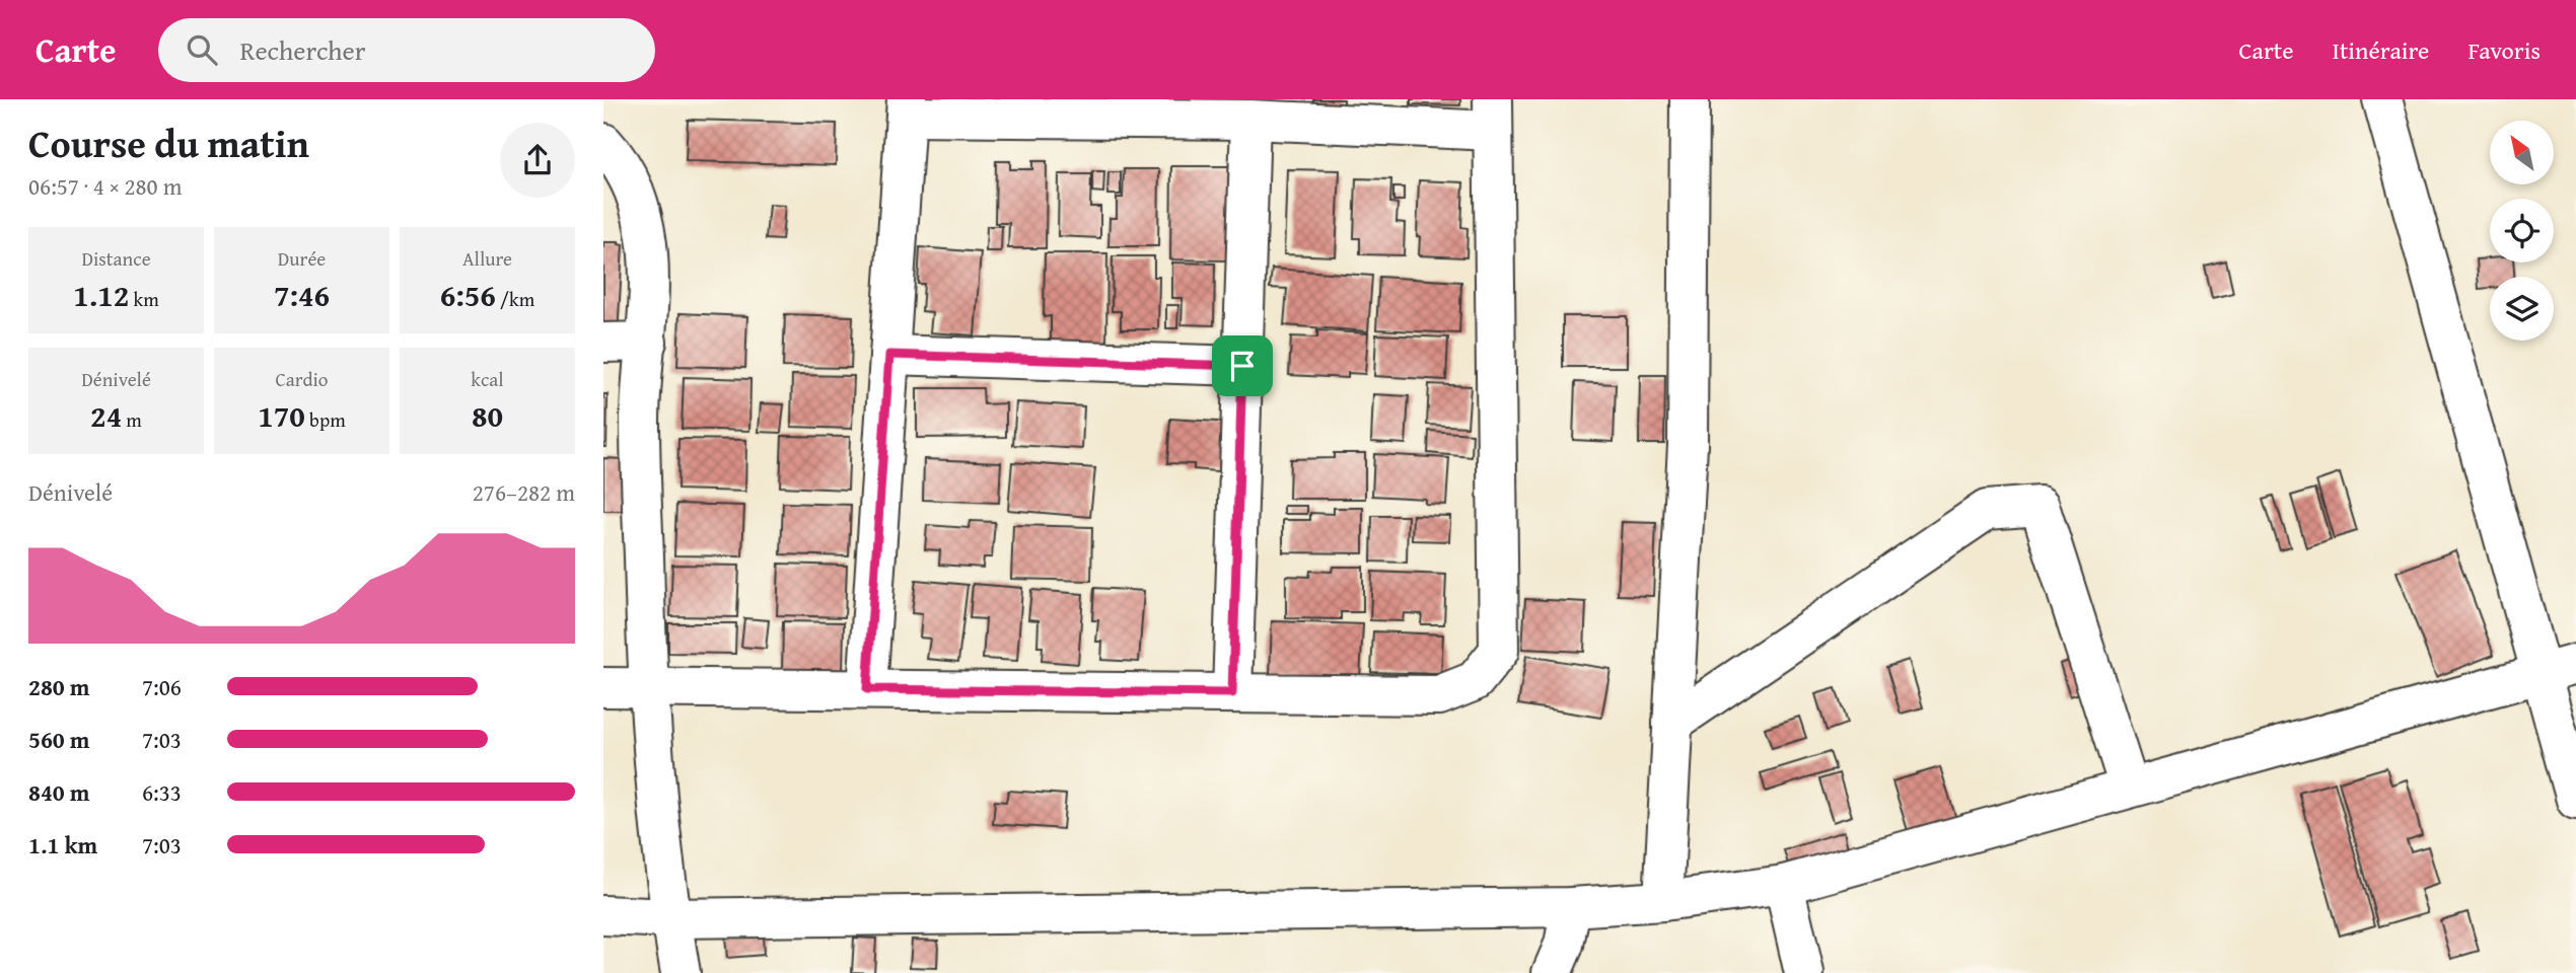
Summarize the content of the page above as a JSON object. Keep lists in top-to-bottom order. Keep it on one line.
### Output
{"north":"top left","page":{"header":"Carte","search":"Rechercher","nav":["Carte","Itinéraire","Favoris"],"heading":["Course du matin","06:57 · 4 × 280 m"],"stats":[["Distance","1.12 km"],["Durée","7:46"],["Allure","6:56 /km"],["Dénivelé","24 m"],["Cardio","170 bpm"],["kcal","80"]],"chart":["Dénivelé","276–282 m"],"list":[{"name":"280 m","note":"7:06"},{"name":"560 m","note":"7:03"},{"name":"840 m","note":"6:33"},{"name":"1.1 km","note":"7:03"}]}}
